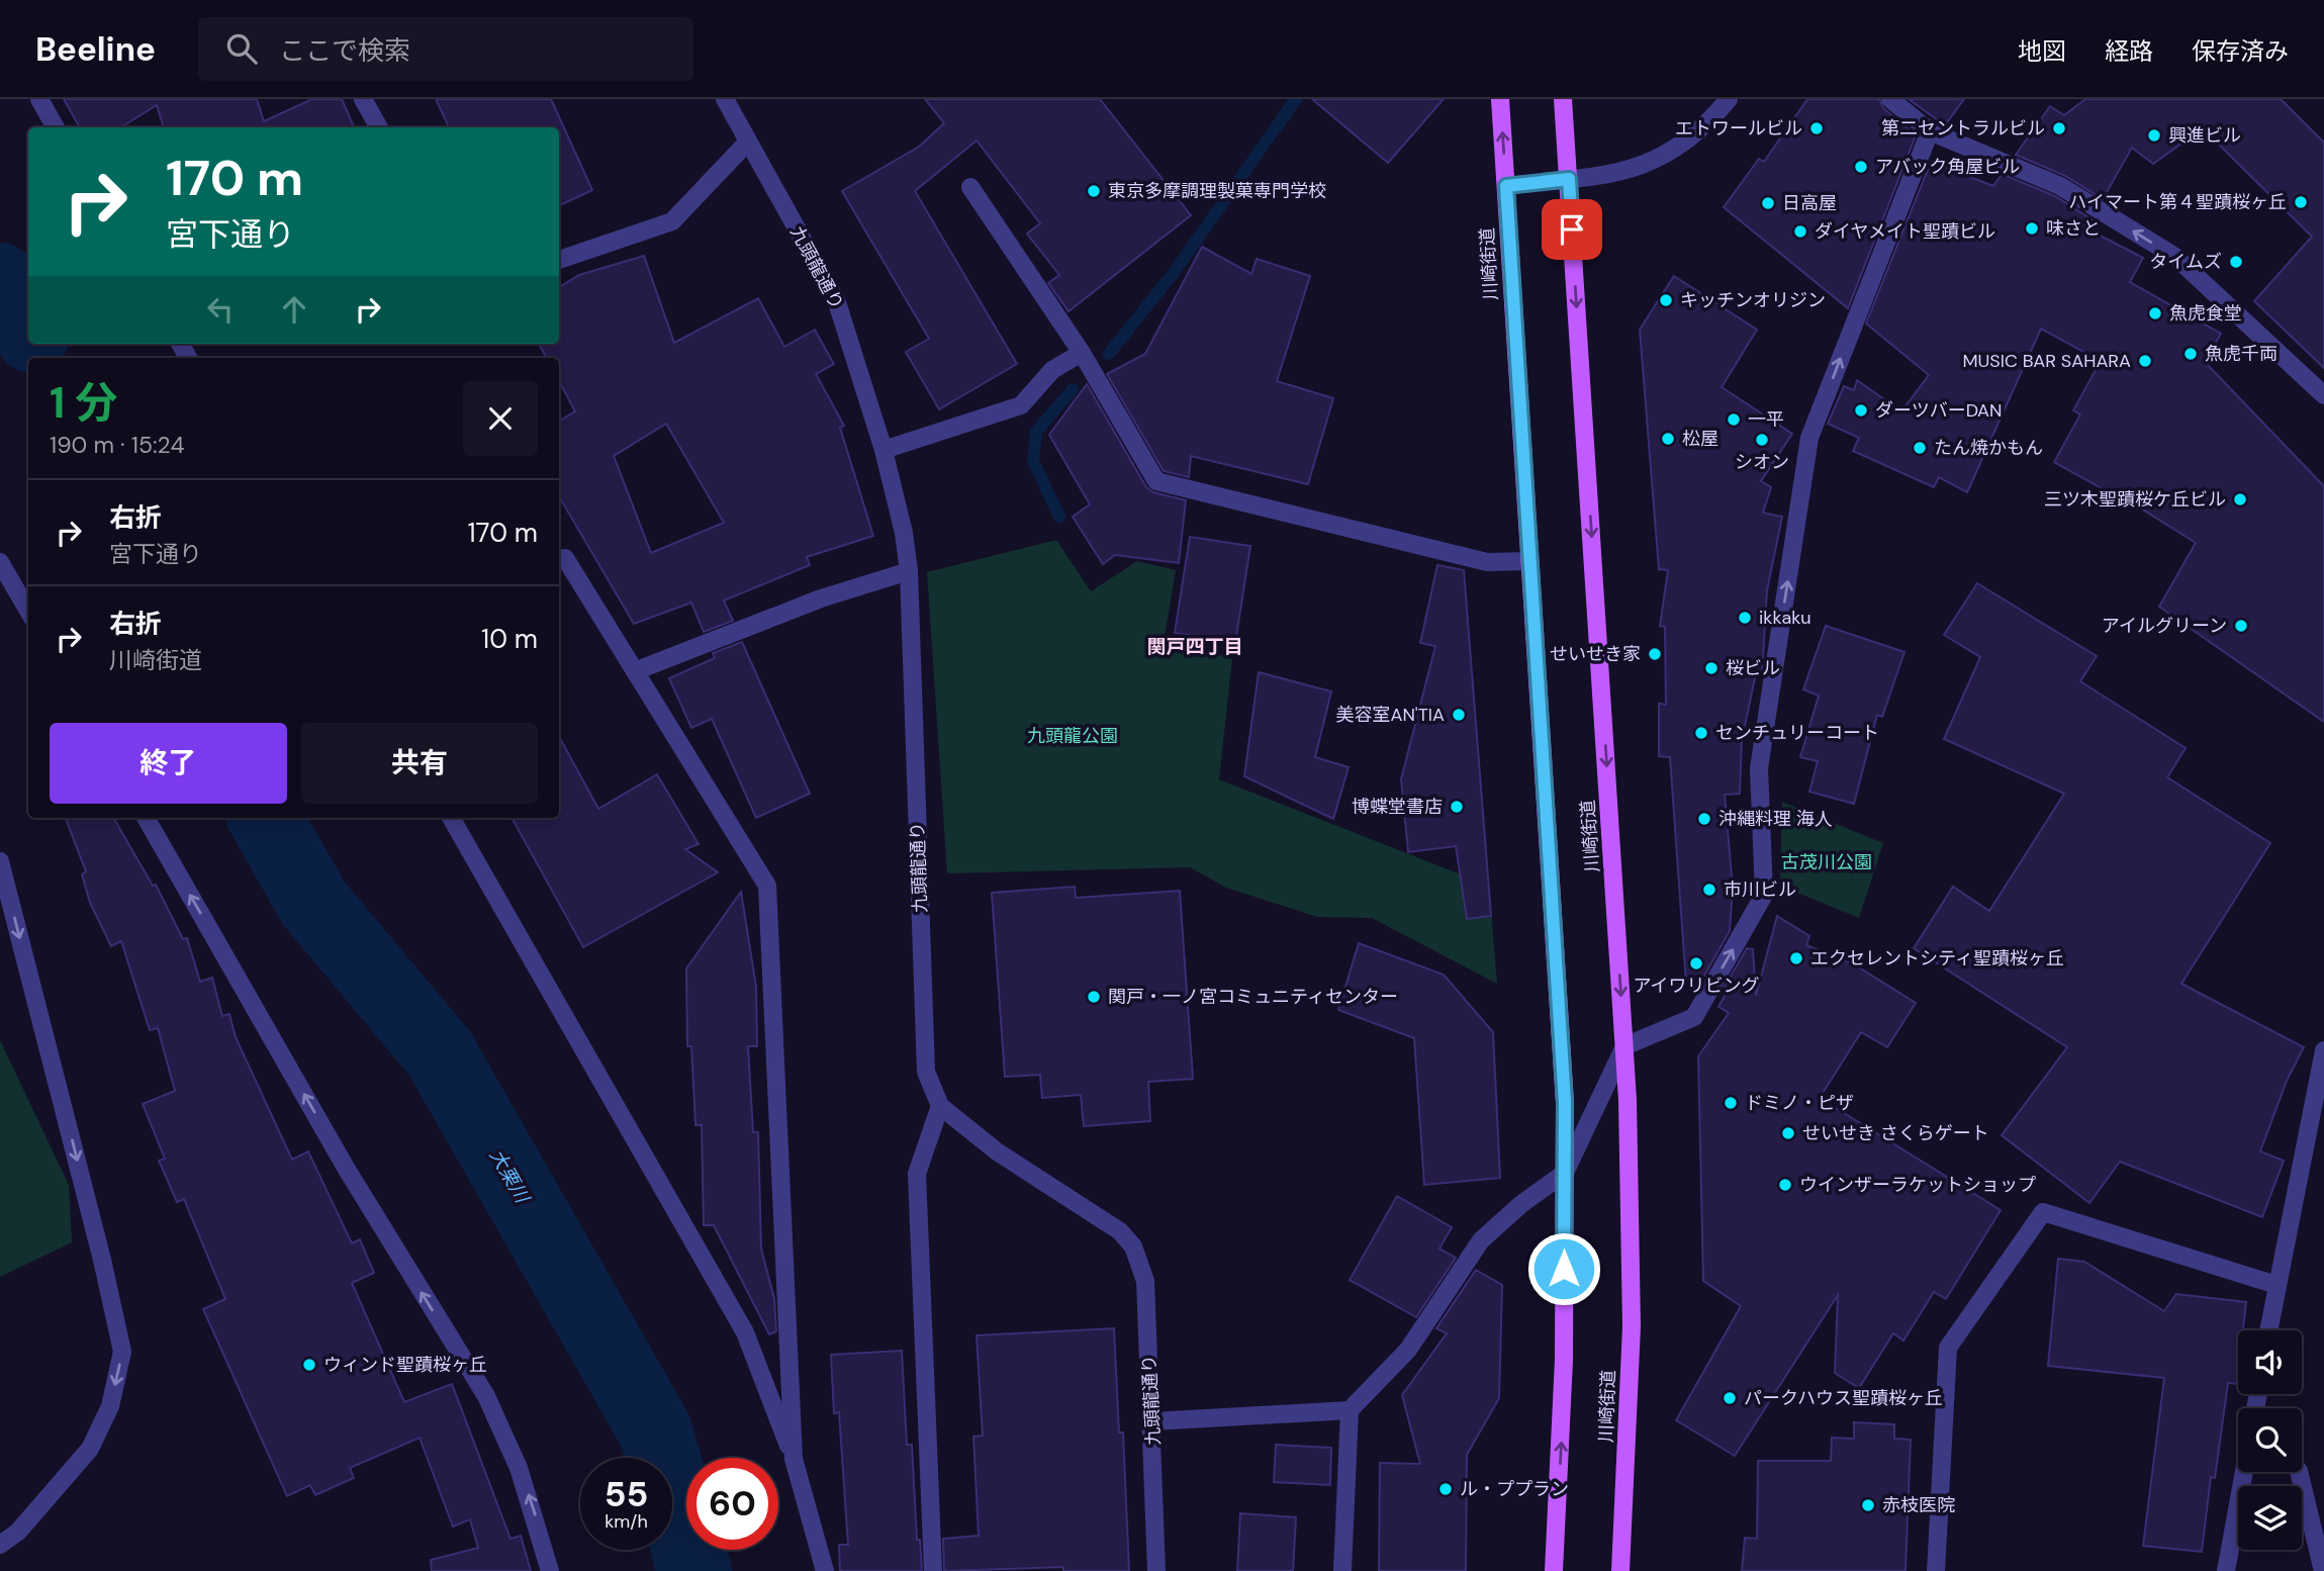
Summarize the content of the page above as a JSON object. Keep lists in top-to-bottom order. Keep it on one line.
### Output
{"streets":{"main road":["川崎街道"],"street":["九頭龍通り"]},"districts":["関戸四丁目"],"water":["大栗川"],"parks":["九頭龍公園","古茂川公園"],"places":["エトワールビル","第二セントラルビル","興進ビル","アバック角屋ビル","東京多摩調理製菓専門学校","ハイマート第４聖蹟桜ヶ丘","日高屋","味さと","ダイヤメイト聖蹟ビル","タイムズ","キッチンオリジン","魚虎食堂","魚虎千両","MUSIC BAR SAHARA","ダーツバーDAN","一平","松屋","シオン","たん焼かもん","三ツ木聖蹟桜ケ丘ビル","ikkaku","アイルグリーン","せいせき家","桜ビル","美容室AN'TIA","センチュリーコート","博蝶堂書店","沖縄料理 海人","市川ビル","エクセレントシティ聖蹟桜ヶ丘","アイワリビング","関戸・一ノ宮コミュニティセンター","ドミノ・ピザ","せいせき さくらゲート","ウインザーラケットショップ","ウィンド聖蹟桜ヶ丘","パークハウス聖蹟桜ヶ丘","ル・ププラン","赤枝医院"],"page":{"header":"Beeline","search":"ここで検索","nav":["地図","経路","保存済み"],"turn":["170 m","宮下通り"],"heading":["1 分","190 m · 15:24"],"list":[{"name":"右折","note":"宮下通り","value":"170 m"},{"name":"右折","note":"川崎街道","value":"10 m"}],"buttons":["終了","共有"],"speed":"55 km/h","limit":"60"}}
